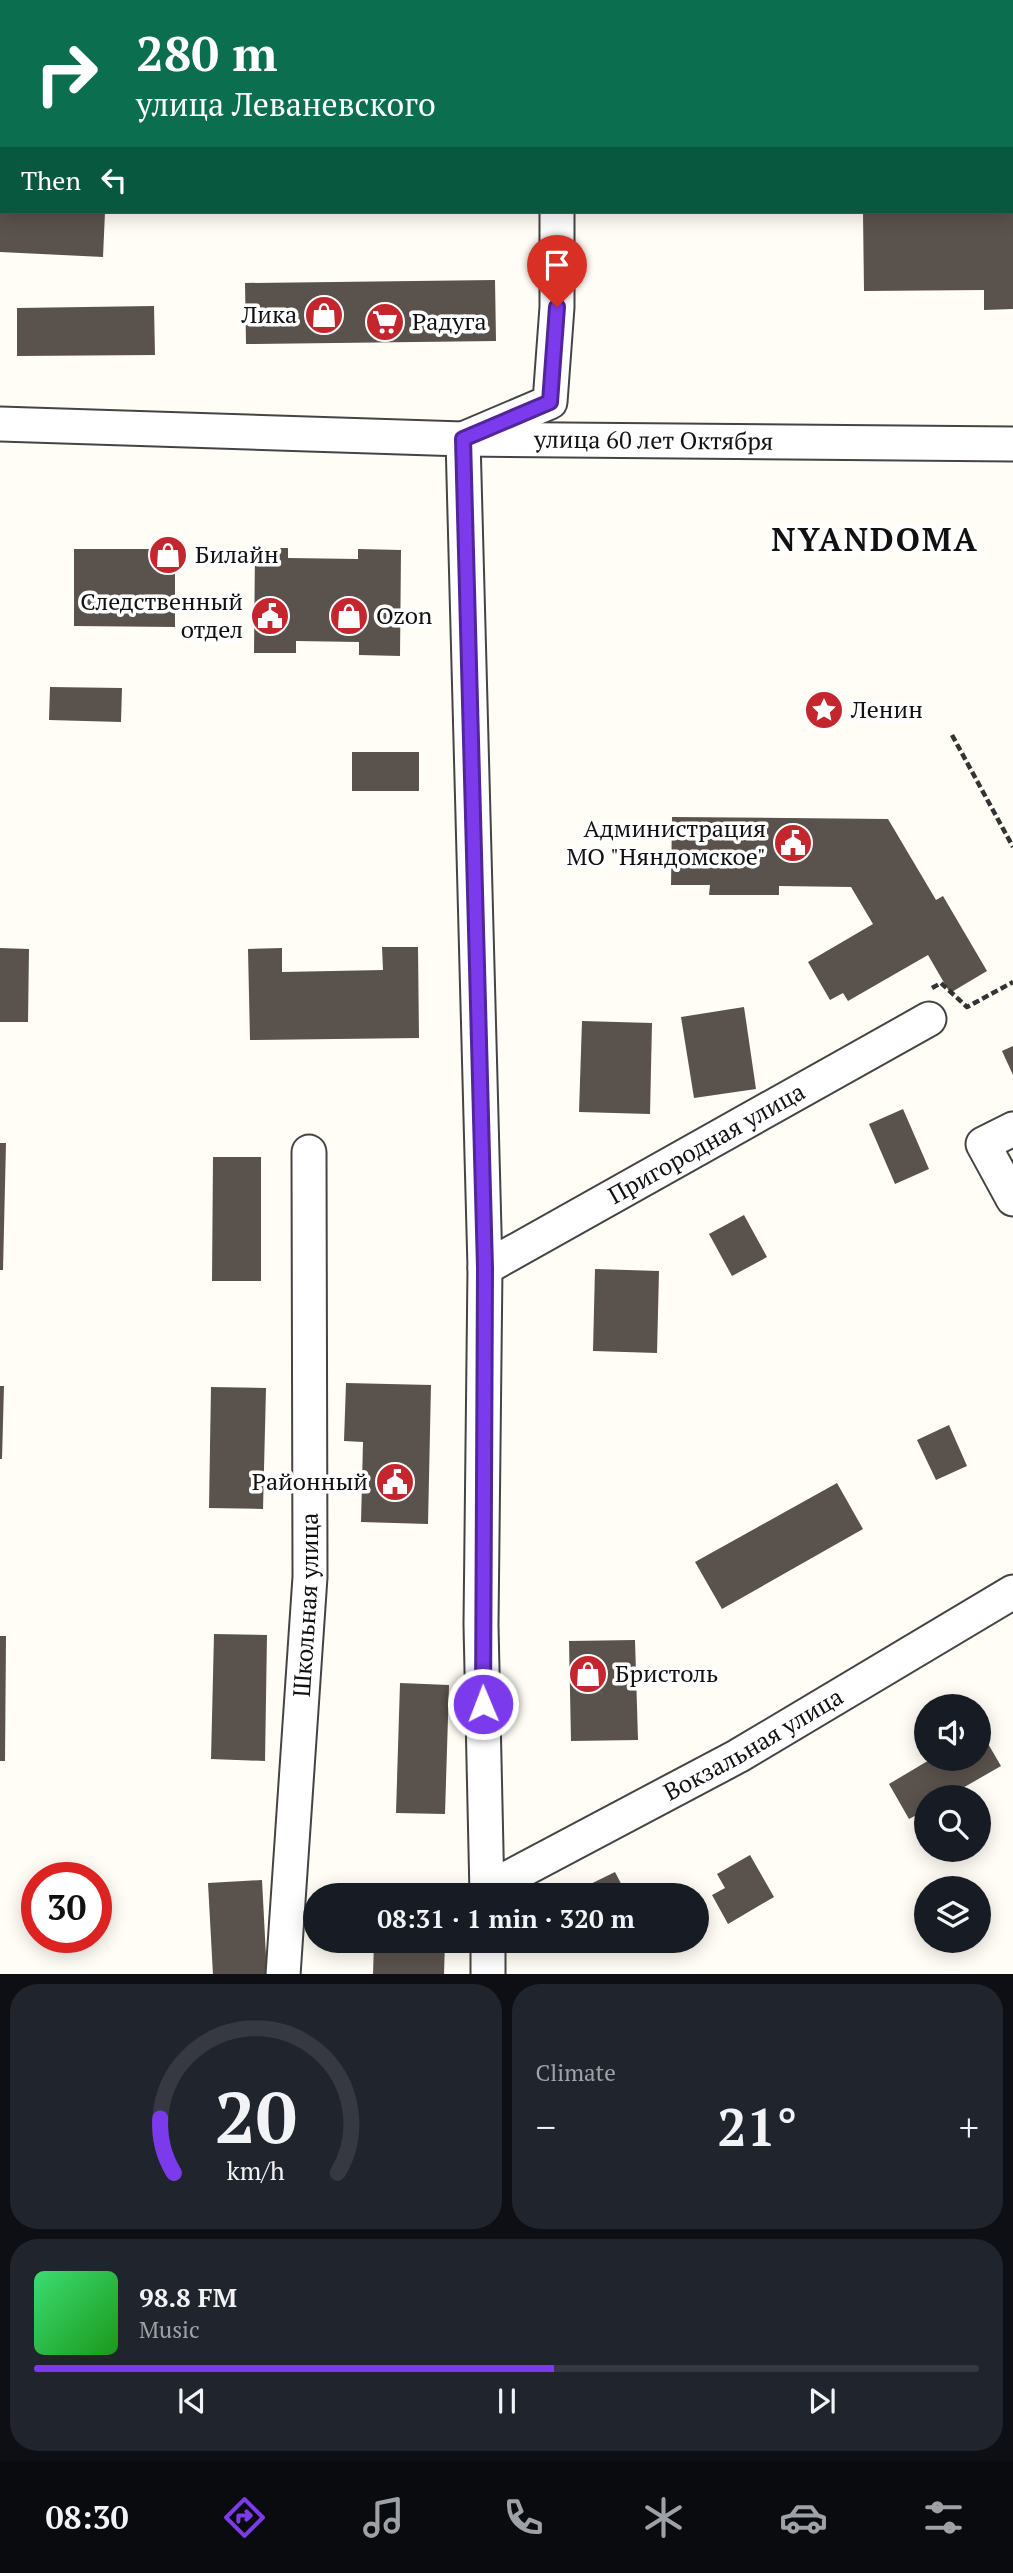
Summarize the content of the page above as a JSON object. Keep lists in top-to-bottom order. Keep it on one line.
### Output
{"streets":{"street":["улица 60 лет Октября","Пригородная улица","Школьная улица","Вокзальная улица"]},"districts":["NYANDOMA"],"places":{"shop":["Лика","Билайн","Ozon","Бристоль"],"supermarket":["Радуга"],"public building":["Следственный отдел","Администрация МО \"Няндомское\"","Районный"],"place":["Ленин"]},"page":{"turn":["280 m","улица Леваневского"],"then":"Then","limit":"30","trip":"08:31 · 1 min · 320 m","tile":"Climate","heat":["−","21°","+"],"song":["98.8 FM","Music"],"tabs":"08:30","gauge":["20","km/h"]}}
